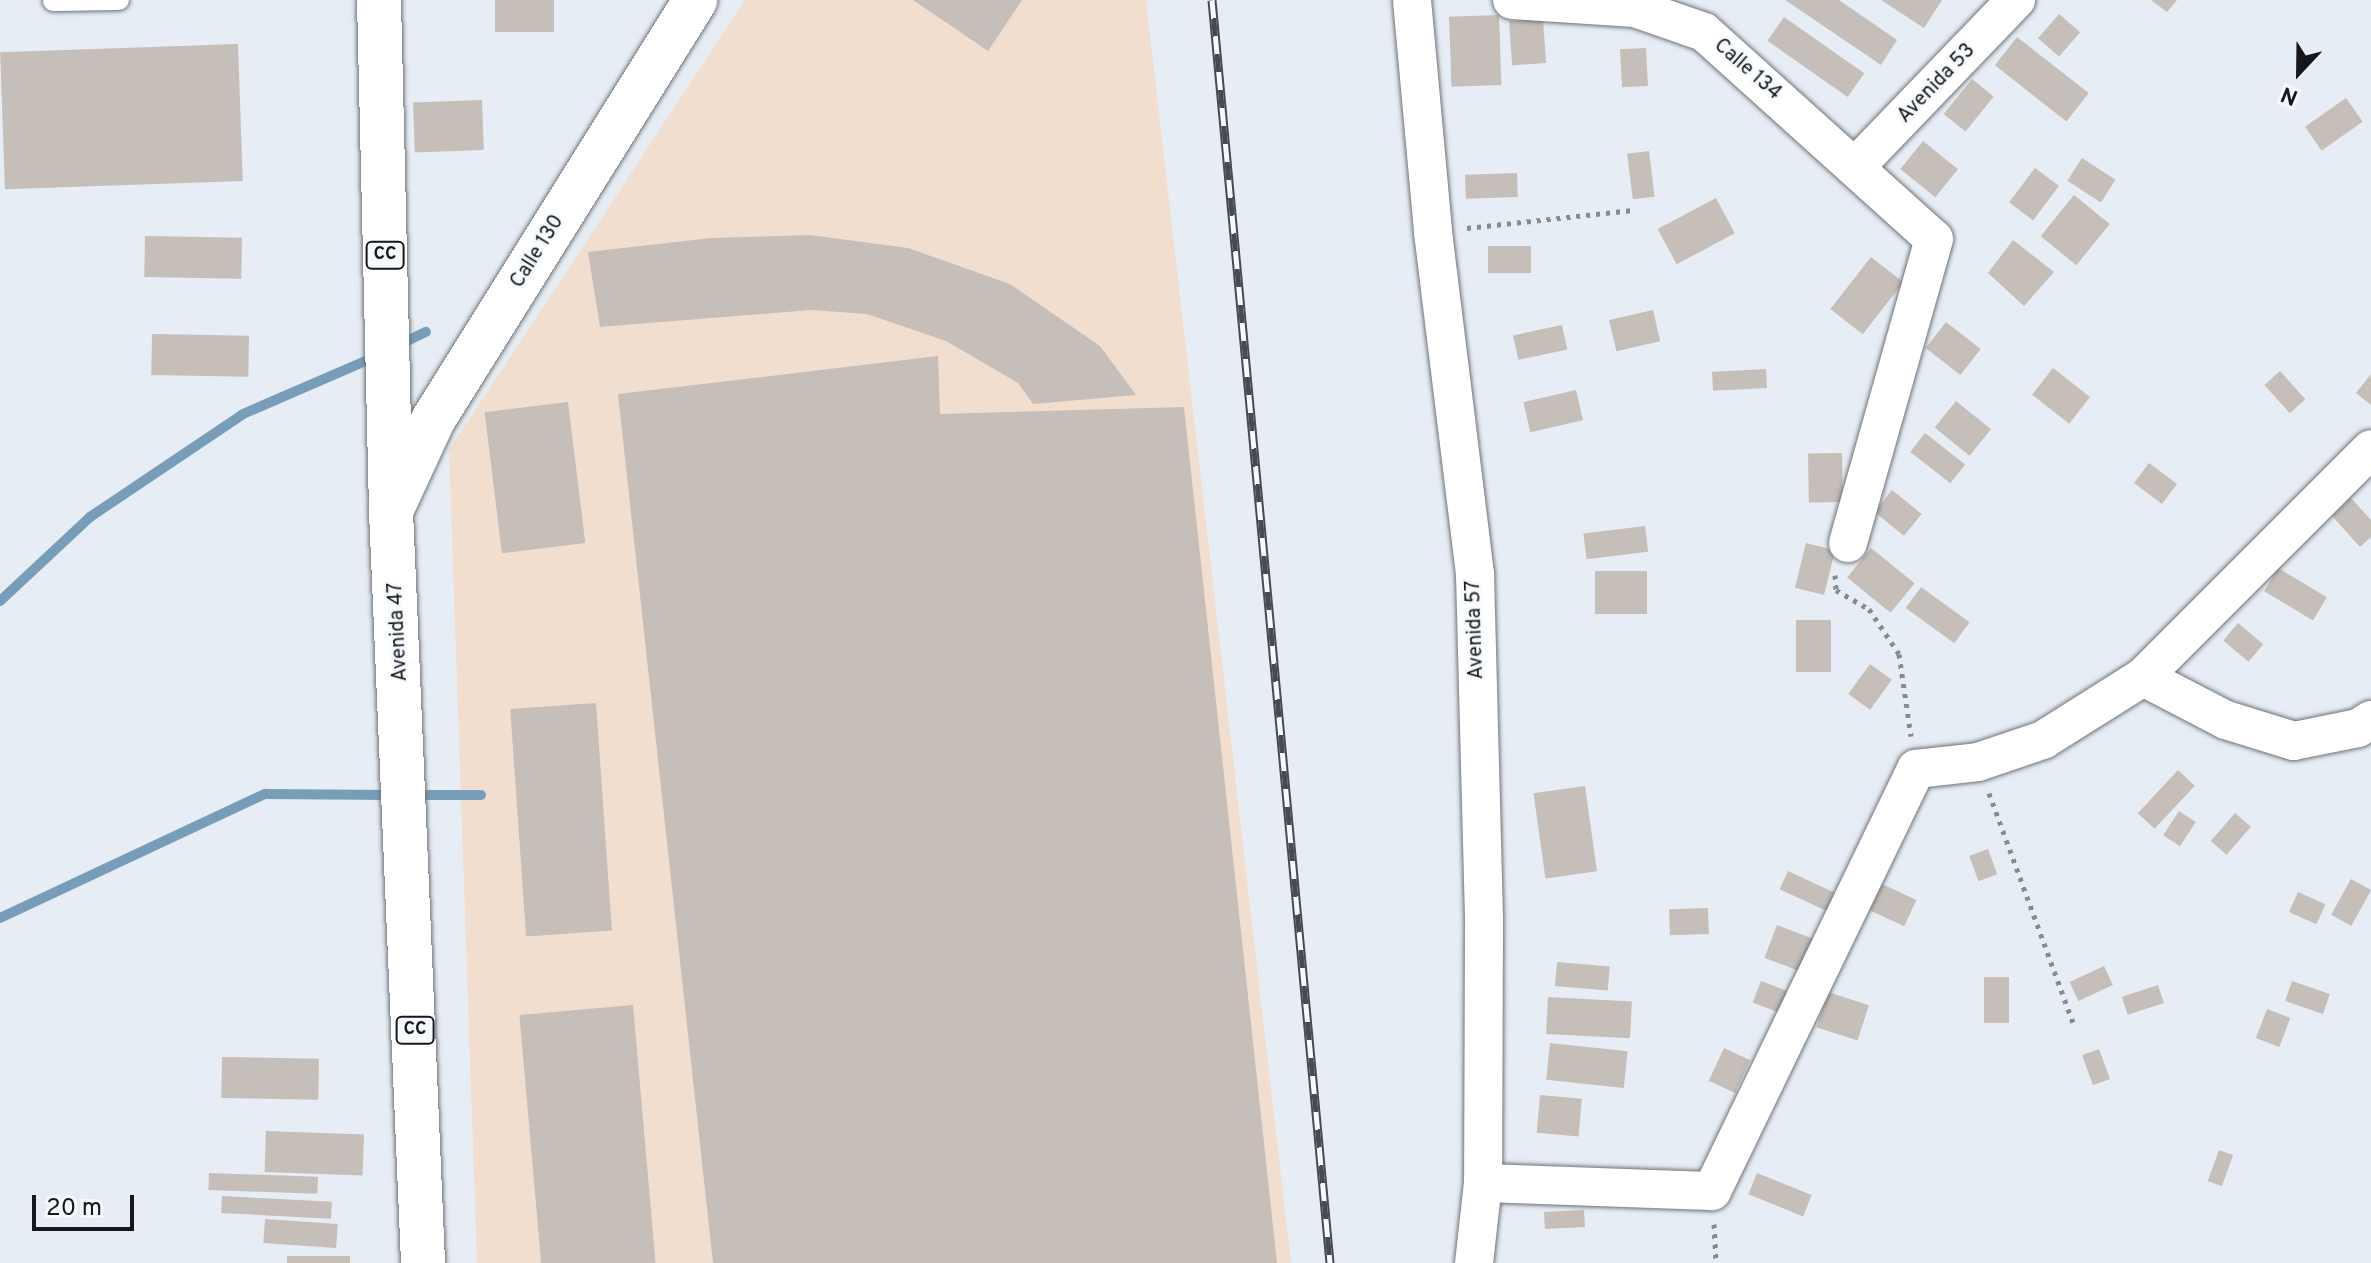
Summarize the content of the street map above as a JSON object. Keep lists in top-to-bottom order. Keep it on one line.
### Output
{"streets":{"main road":["Calle 130","CC","Avenida 47"],"street":["Calle 134","Avenida 53","Avenida 57"]},"crossings":[["Calle 134","Avenida 53"],["Calle 130","Avenida 47"]],"scale_bar":"20 m","north":"bottom"}
